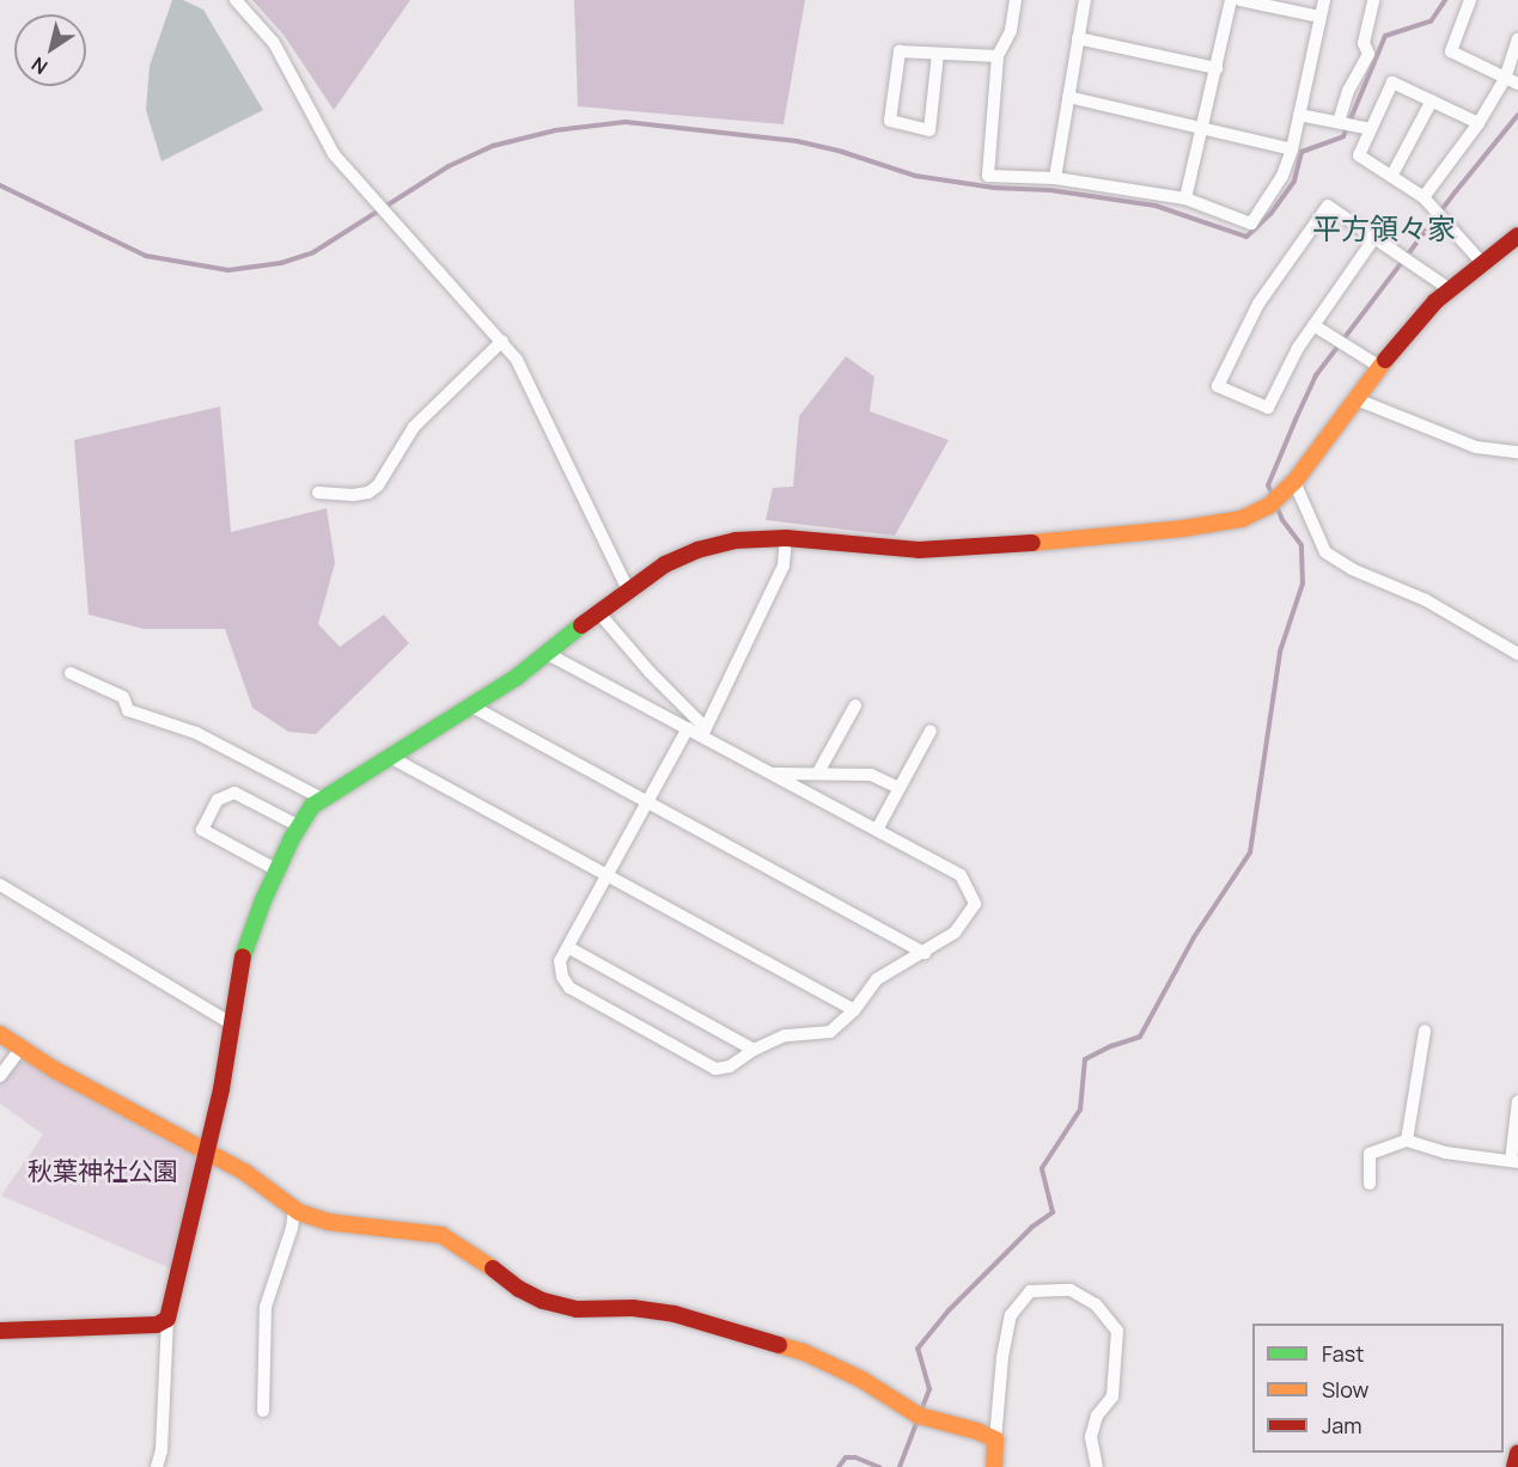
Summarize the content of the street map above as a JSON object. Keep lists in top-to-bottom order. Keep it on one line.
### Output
{"districts":["平方領々家"],"parks":["秋葉神社公園"],"legend":["Fast","Slow","Jam"],"north":"bottom left"}
